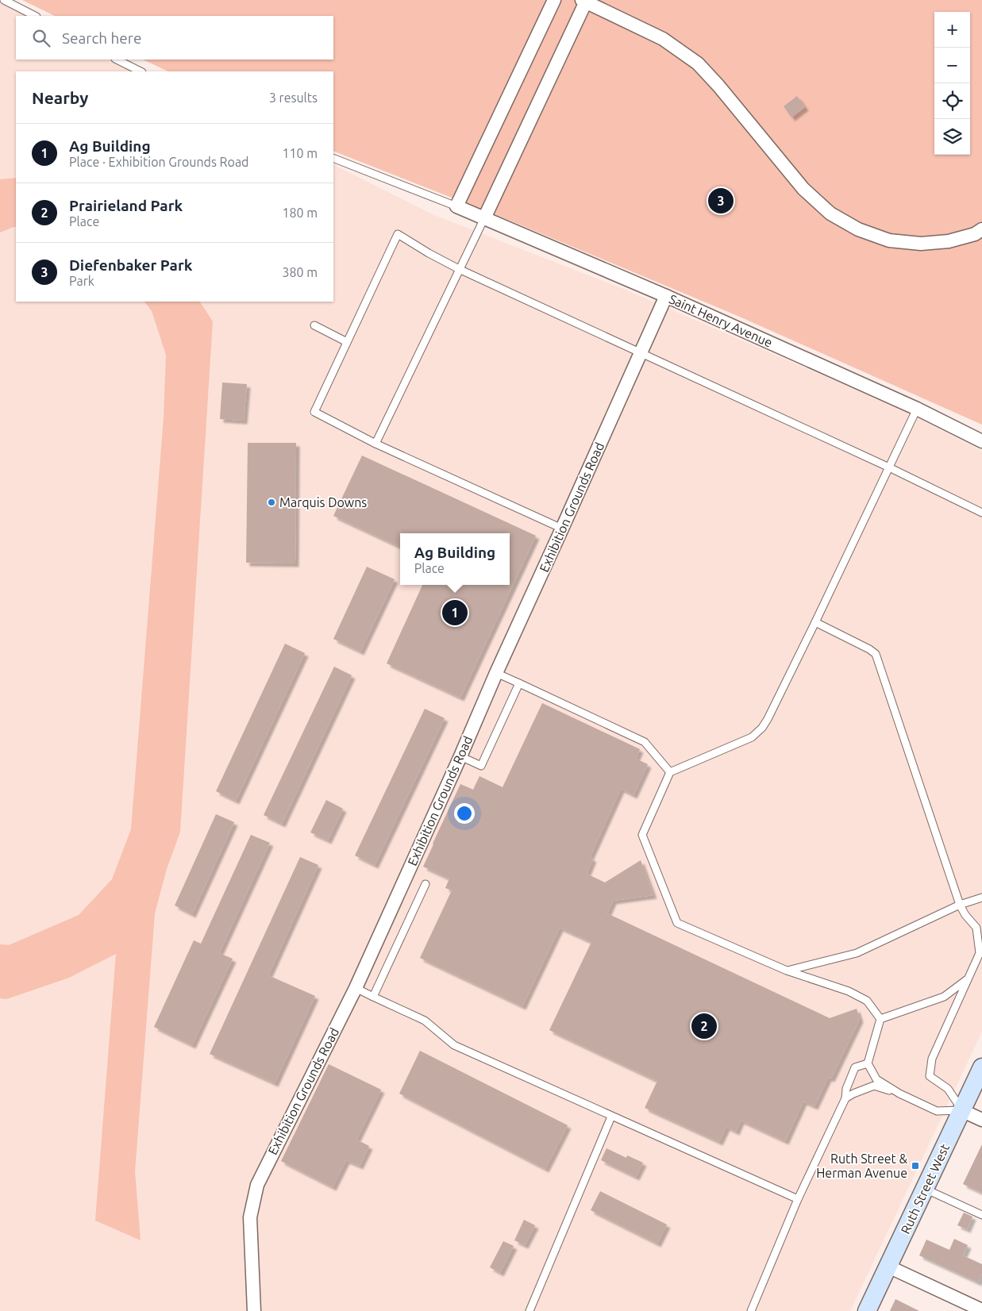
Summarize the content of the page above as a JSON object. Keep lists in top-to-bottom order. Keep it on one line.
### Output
{"streets":{"street":["Saint Henry Avenue","Exhibition Grounds Road","Ruth Street West"]},"crossings":[["Saint Henry Avenue","Exhibition Grounds Road"]],"places":{"other":["Marquis Downs"],"transit":["Ruth Street & Herman Avenue"]},"page":{"map_buttons":["+","−"],"search":"Search here","heading":["Nearby","3 results"],"list":[{"mark":"1","name":"Ag Building","note":"Place · Exhibition Grounds Road","value":"110 m"},{"mark":"2","name":"Prairieland Park","note":"Place","value":"180 m"},{"mark":"3","name":"Diefenbaker Park","note":"Park","value":"380 m"}],"pins":["3","1","2"],"popup":["Ag Building","Place"]}}
